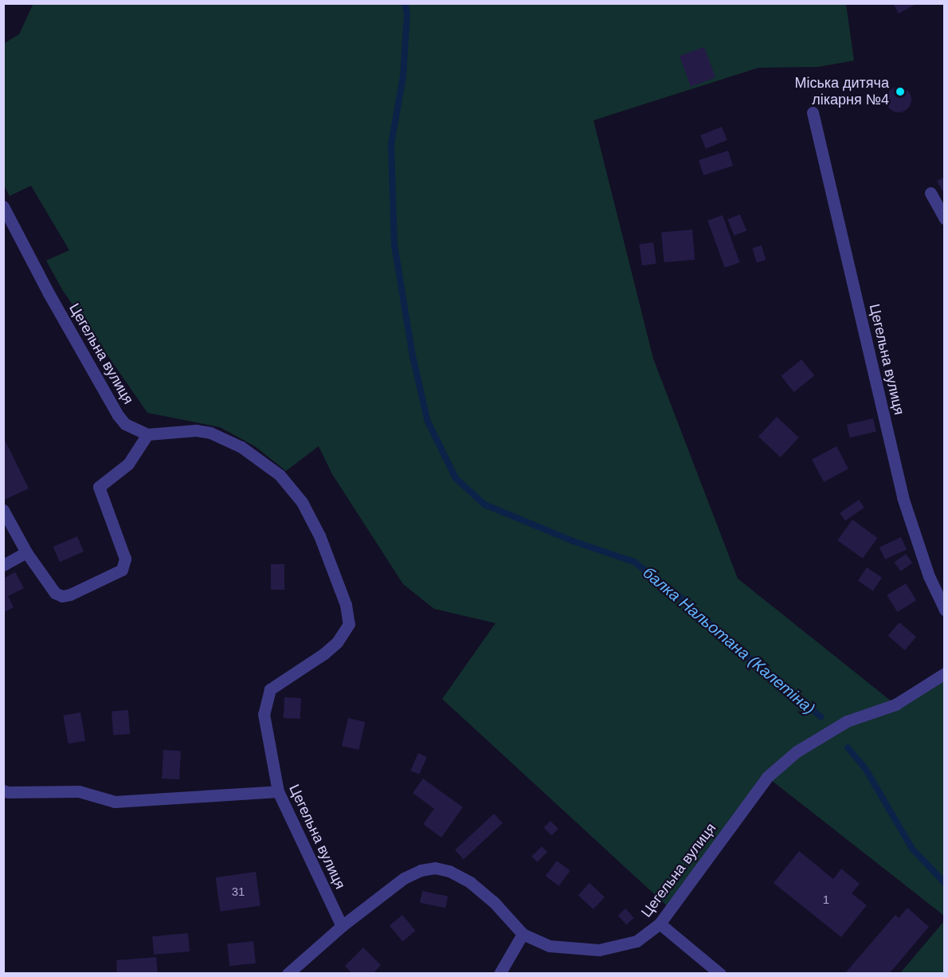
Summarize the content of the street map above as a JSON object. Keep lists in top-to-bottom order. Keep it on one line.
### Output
{"streets":{"street":["Цегельна вулиця"]},"water":["балка Нальотана (Калетіна)"],"places":["Міська дитяча лікарня №4"],"house_numbers":["31","1"]}
